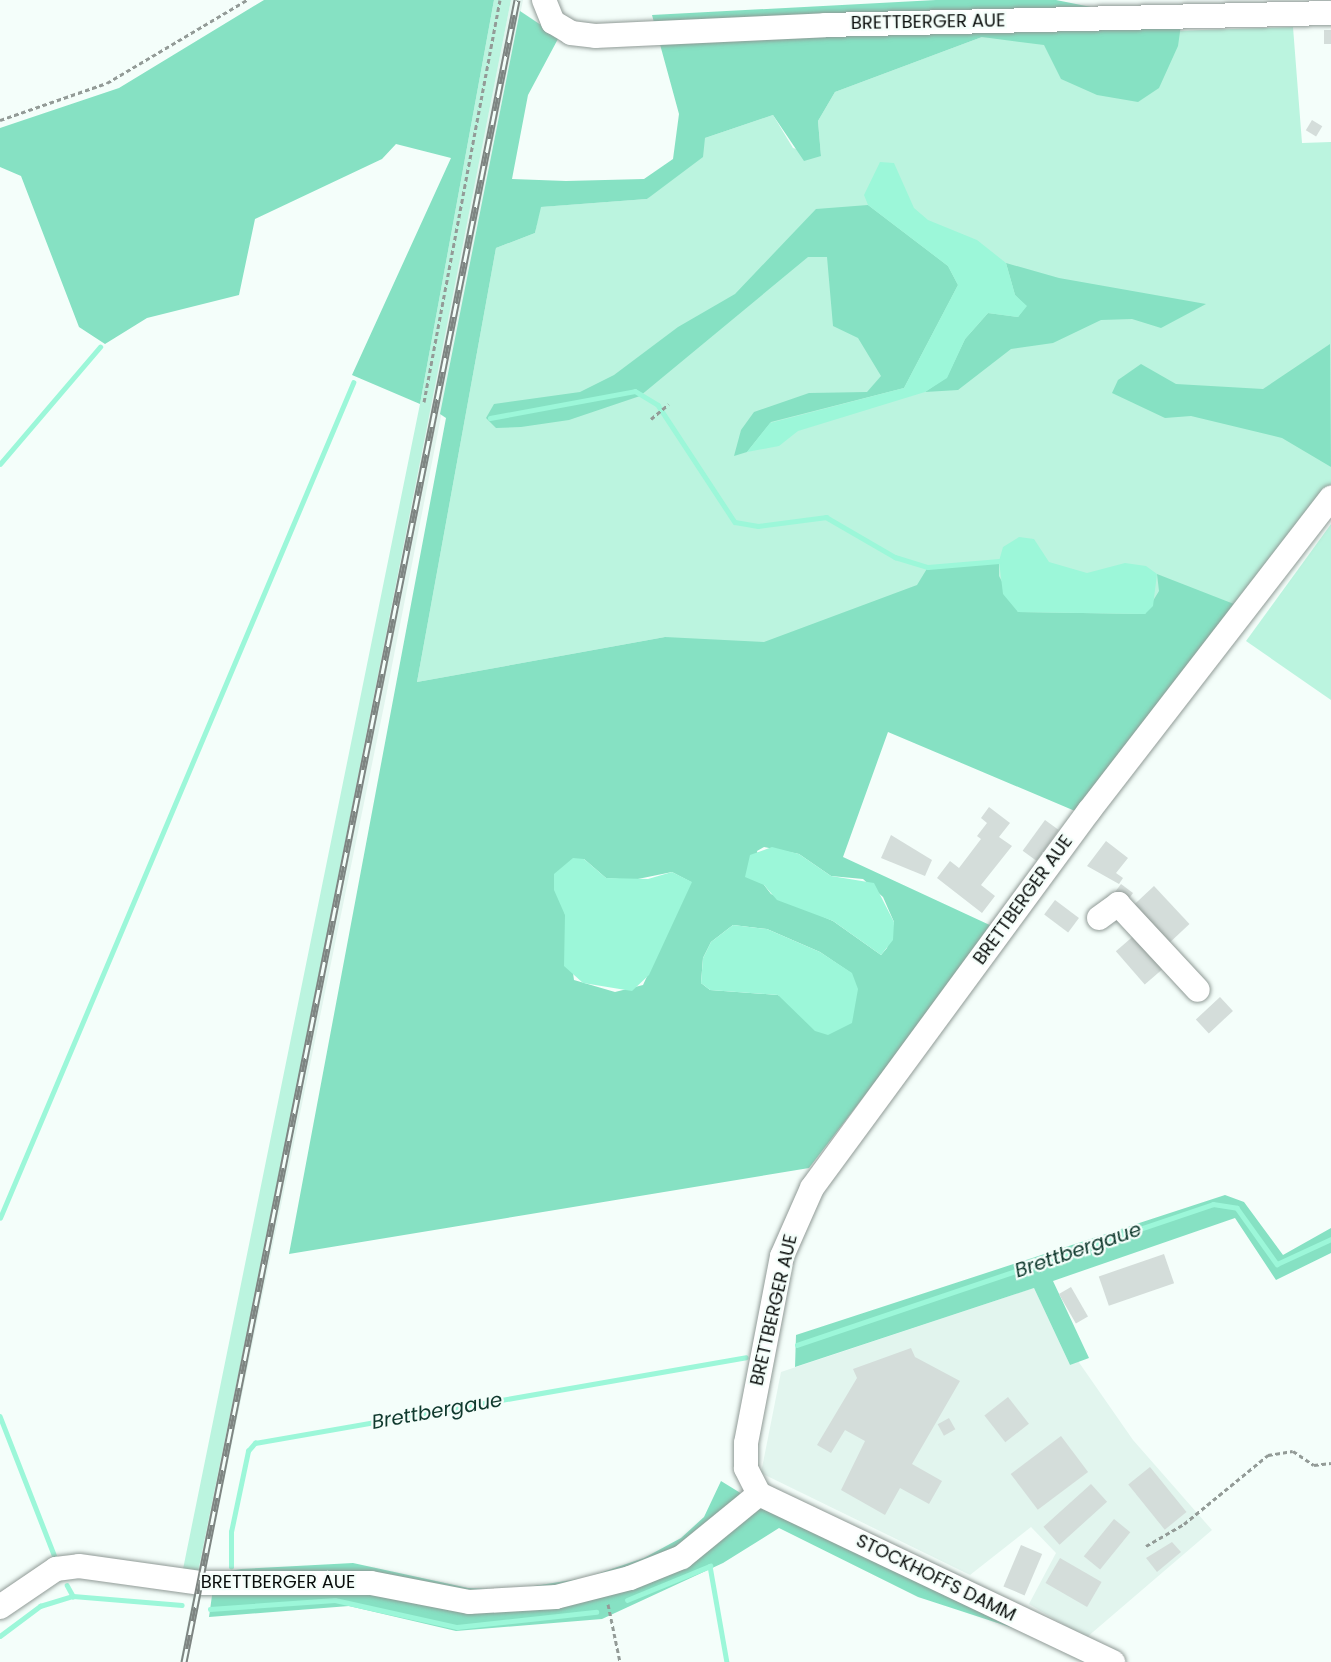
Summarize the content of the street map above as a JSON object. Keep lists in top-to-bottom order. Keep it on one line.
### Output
{"streets":{"street":["BRETTBERGER AUE","STOCKHOFFS DAMM"]},"crossings":[["BRETTBERGER AUE","STOCKHOFFS DAMM"]],"water":["Brettbergaue"]}
